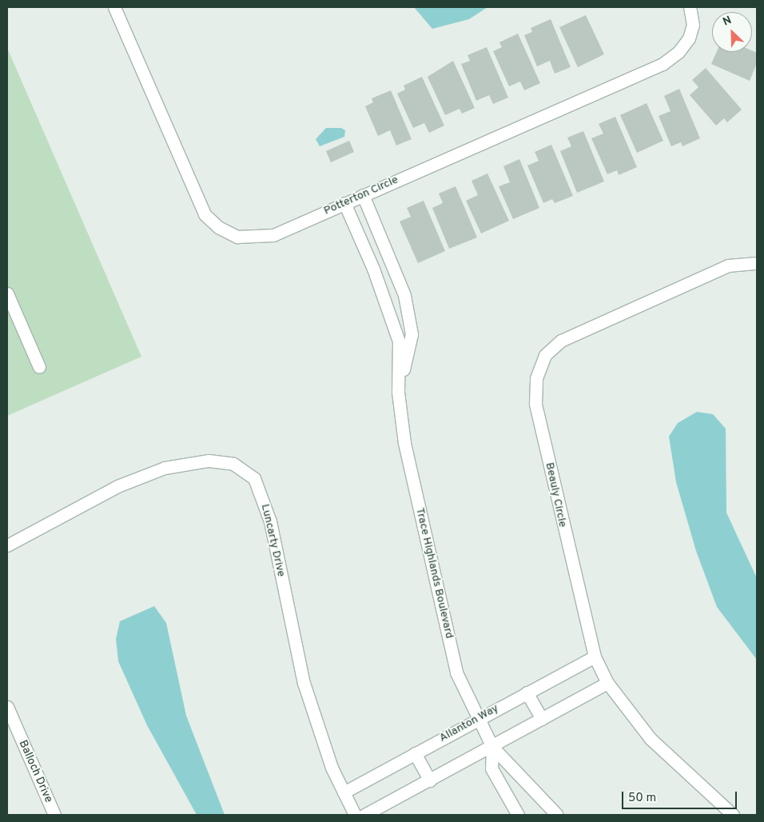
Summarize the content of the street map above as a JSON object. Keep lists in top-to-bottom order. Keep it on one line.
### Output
{"streets":{"street":["Potterton Circle","Beauly Circle","Luncarty Drive","Trace Highlands Boulevard","Allanton Way","Balloch Drive"]},"crossings":[["Potterton Circle","Trace Highlands Boulevard"],["Beauly Circle","Allanton Way"],["Luncarty Drive","Allanton Way"],["Trace Highlands Boulevard","Allanton Way"]],"scale_bar":"50 m","north":"top left"}
